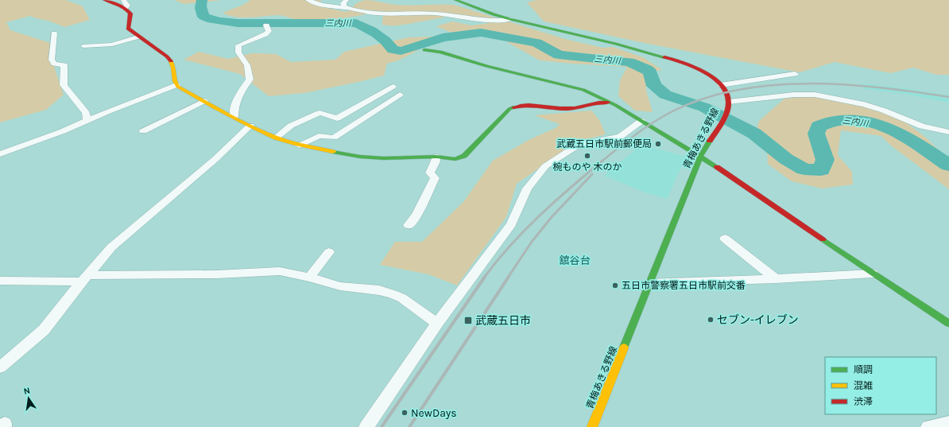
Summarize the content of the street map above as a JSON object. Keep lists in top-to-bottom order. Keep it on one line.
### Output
{"streets":{"street":["青梅あきる野線"]},"districts":["舘谷台"],"water":["三内川"],"places":{"other":["武蔵五日市駅前郵便局","椀ものや 木のか","五日市警察署五日市駅前交番","セブン-イレブン","NewDays"],"transit":["武蔵五日市"]},"legend":["順調","混雑","渋滞"],"north":"top"}
